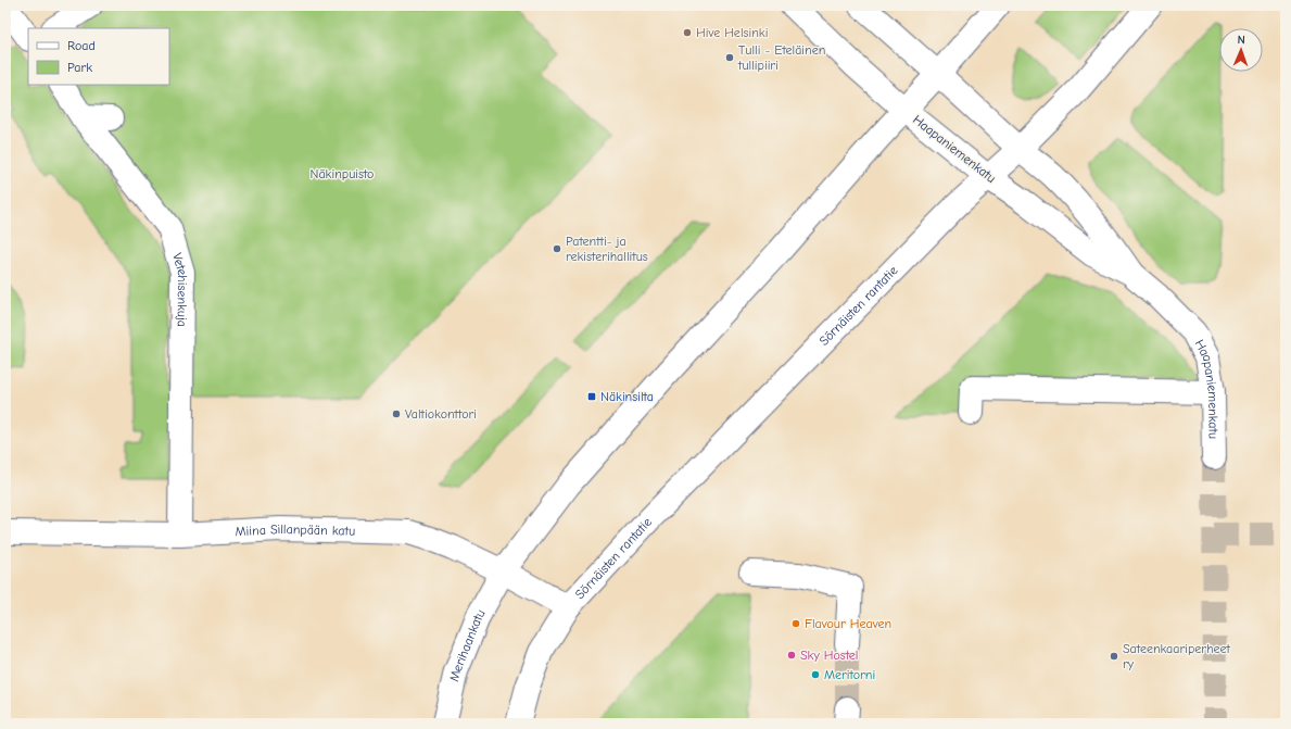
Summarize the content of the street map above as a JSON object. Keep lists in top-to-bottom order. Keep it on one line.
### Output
{"streets":{"main road":["Haapaniemenkatu","Vetehisenkuja","Sörnäisten rantatie","Miina Sillanpään katu","Merihaankatu"]},"crossings":[["Haapaniemenkatu","Sörnäisten rantatie"],["Vetehisenkuja","Miina Sillanpään katu"],["Sörnäisten rantatie","Miina Sillanpään katu"],["Miina Sillanpään katu","Merihaankatu"]],"parks":["Näkinpuisto"],"places":{"other":["Hive Helsinki","Tulli - Eteläinen tullipiiri","Patentti- ja rekisterihallitus","Valtiokonttori","Flavour Heaven","Sky Hostel","Sateenkaariperheet ry","Meritorni"],"transit":["Näkinsilta"]},"legend":["Road","Park"],"north":"top"}
